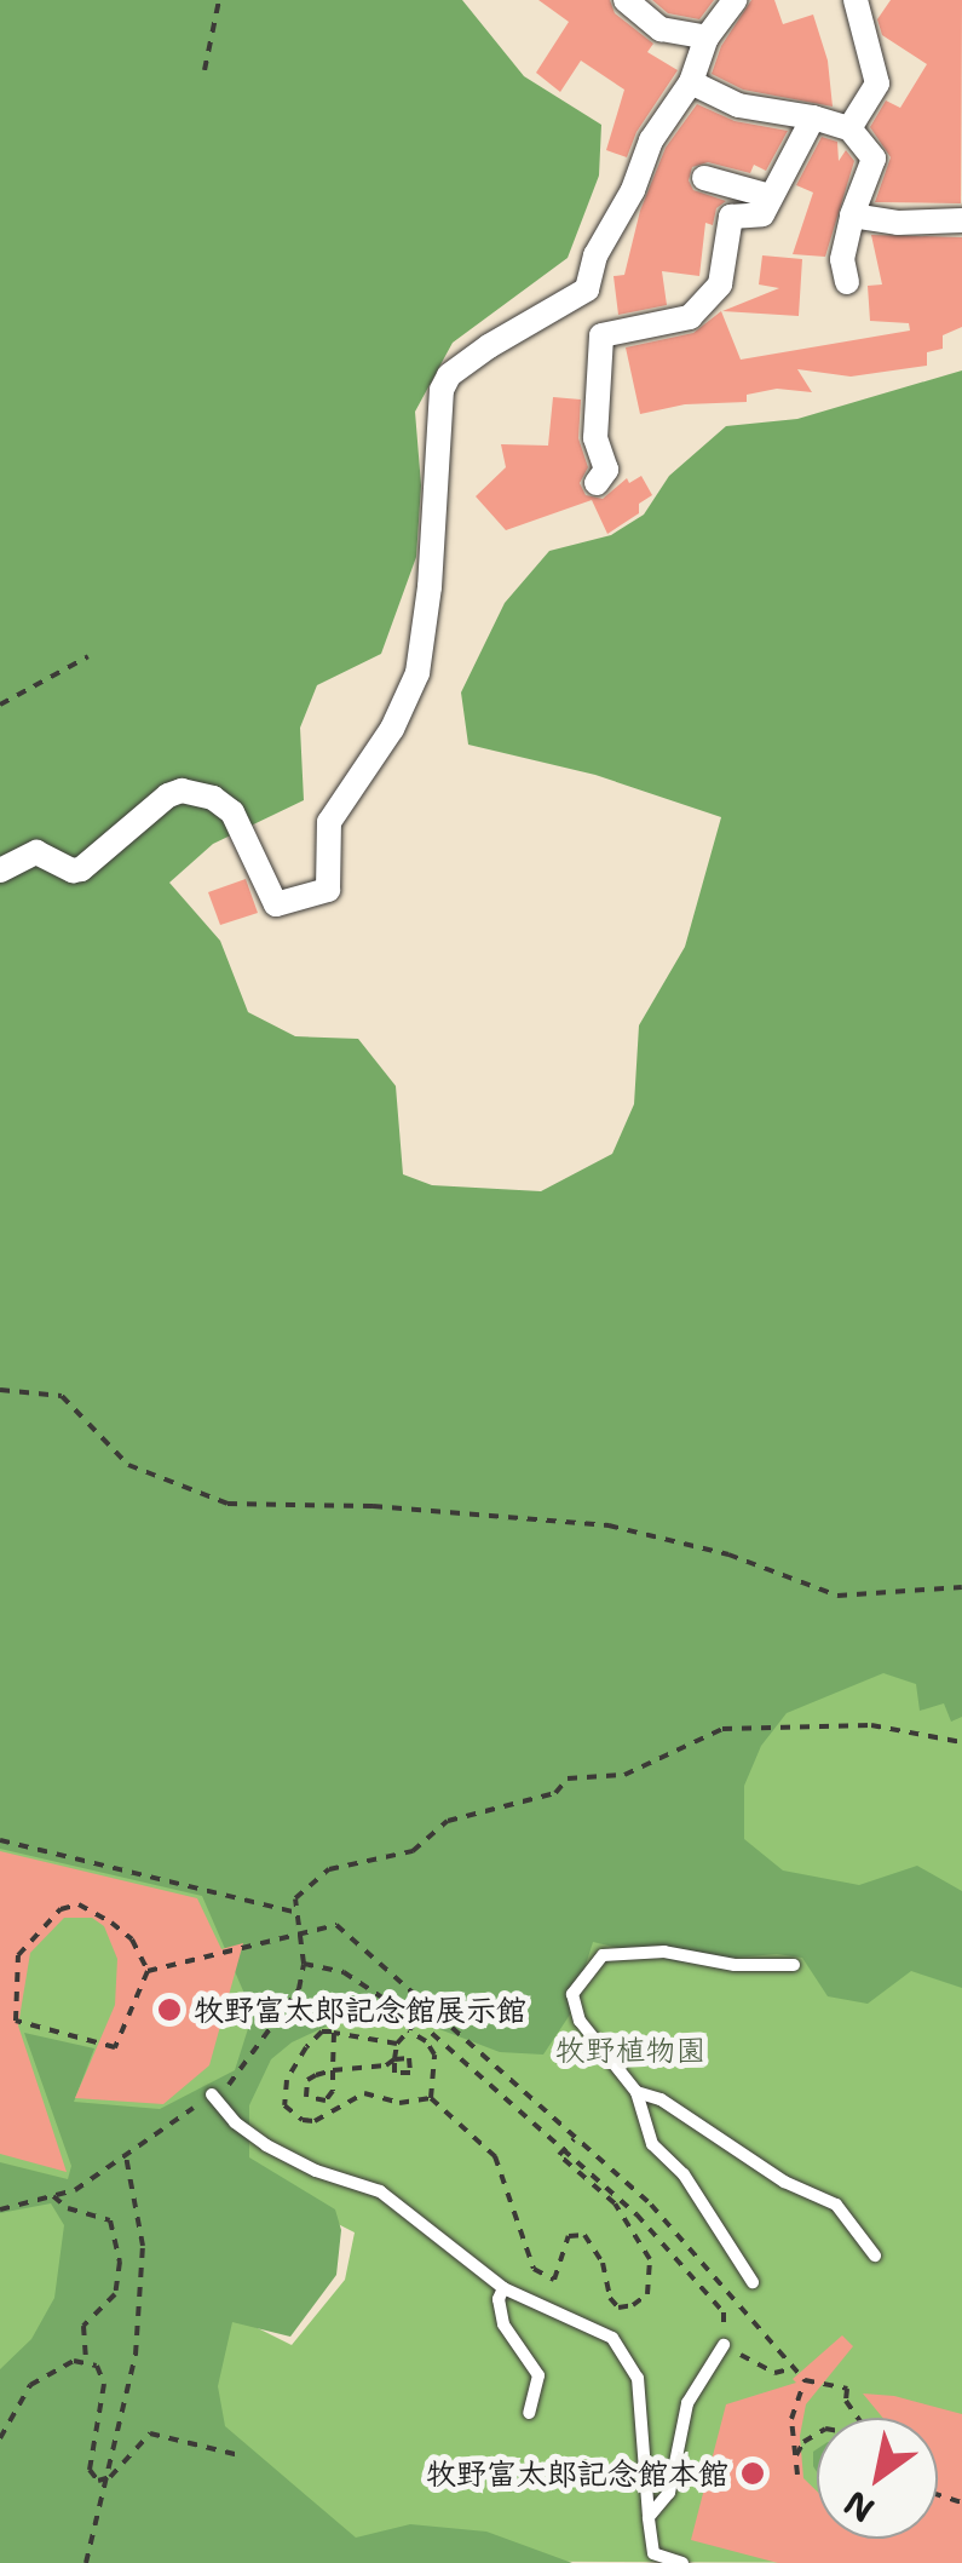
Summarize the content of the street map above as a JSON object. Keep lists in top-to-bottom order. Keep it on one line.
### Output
{"parks":["牧野植物園"],"places":["牧野富太郎記念館展示館","牧野富太郎記念館本館"],"north":"bottom left"}
